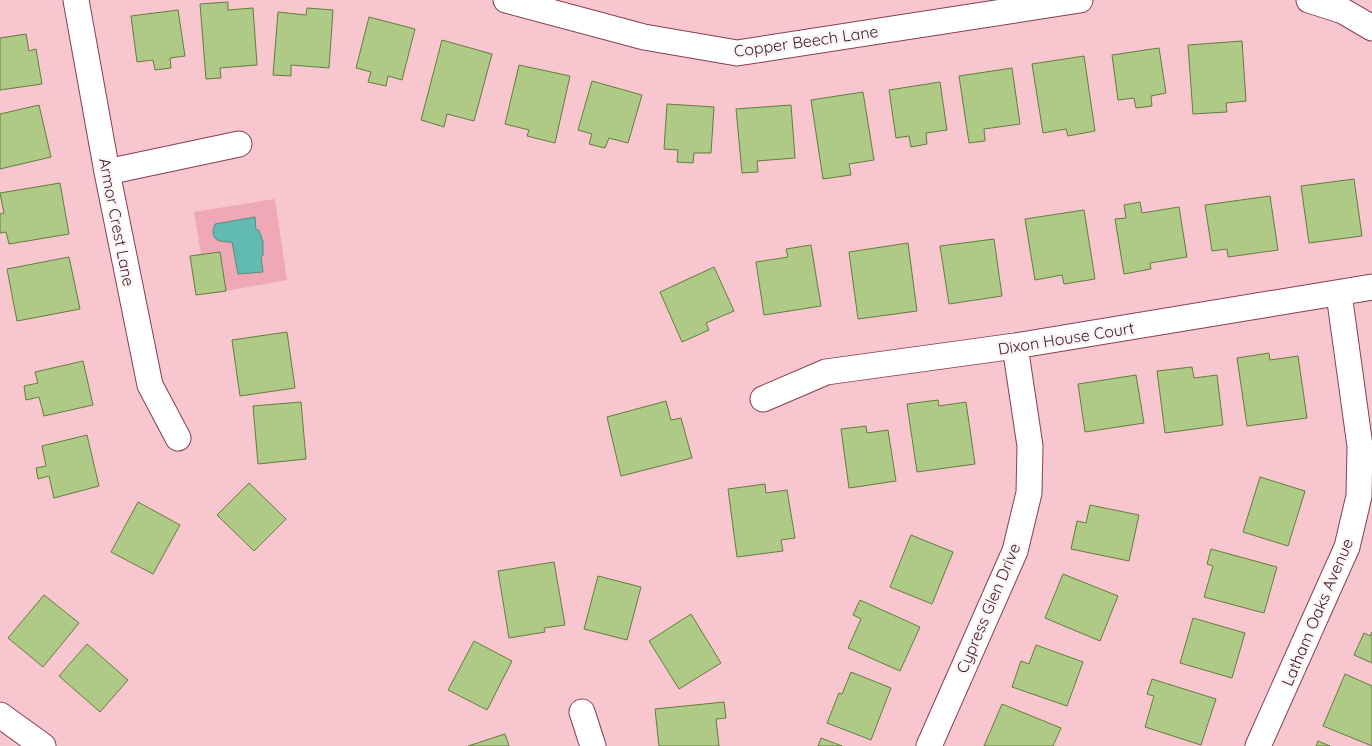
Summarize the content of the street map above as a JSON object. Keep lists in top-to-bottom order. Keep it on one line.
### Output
{"streets":{"street":["Copper Beech Lane","Armor Crest Lane","Dixon House Court","Cypress Glen Drive","Latham Oaks Avenue"]},"crossings":[["Dixon House Court","Cypress Glen Drive"],["Dixon House Court","Latham Oaks Avenue"]]}
